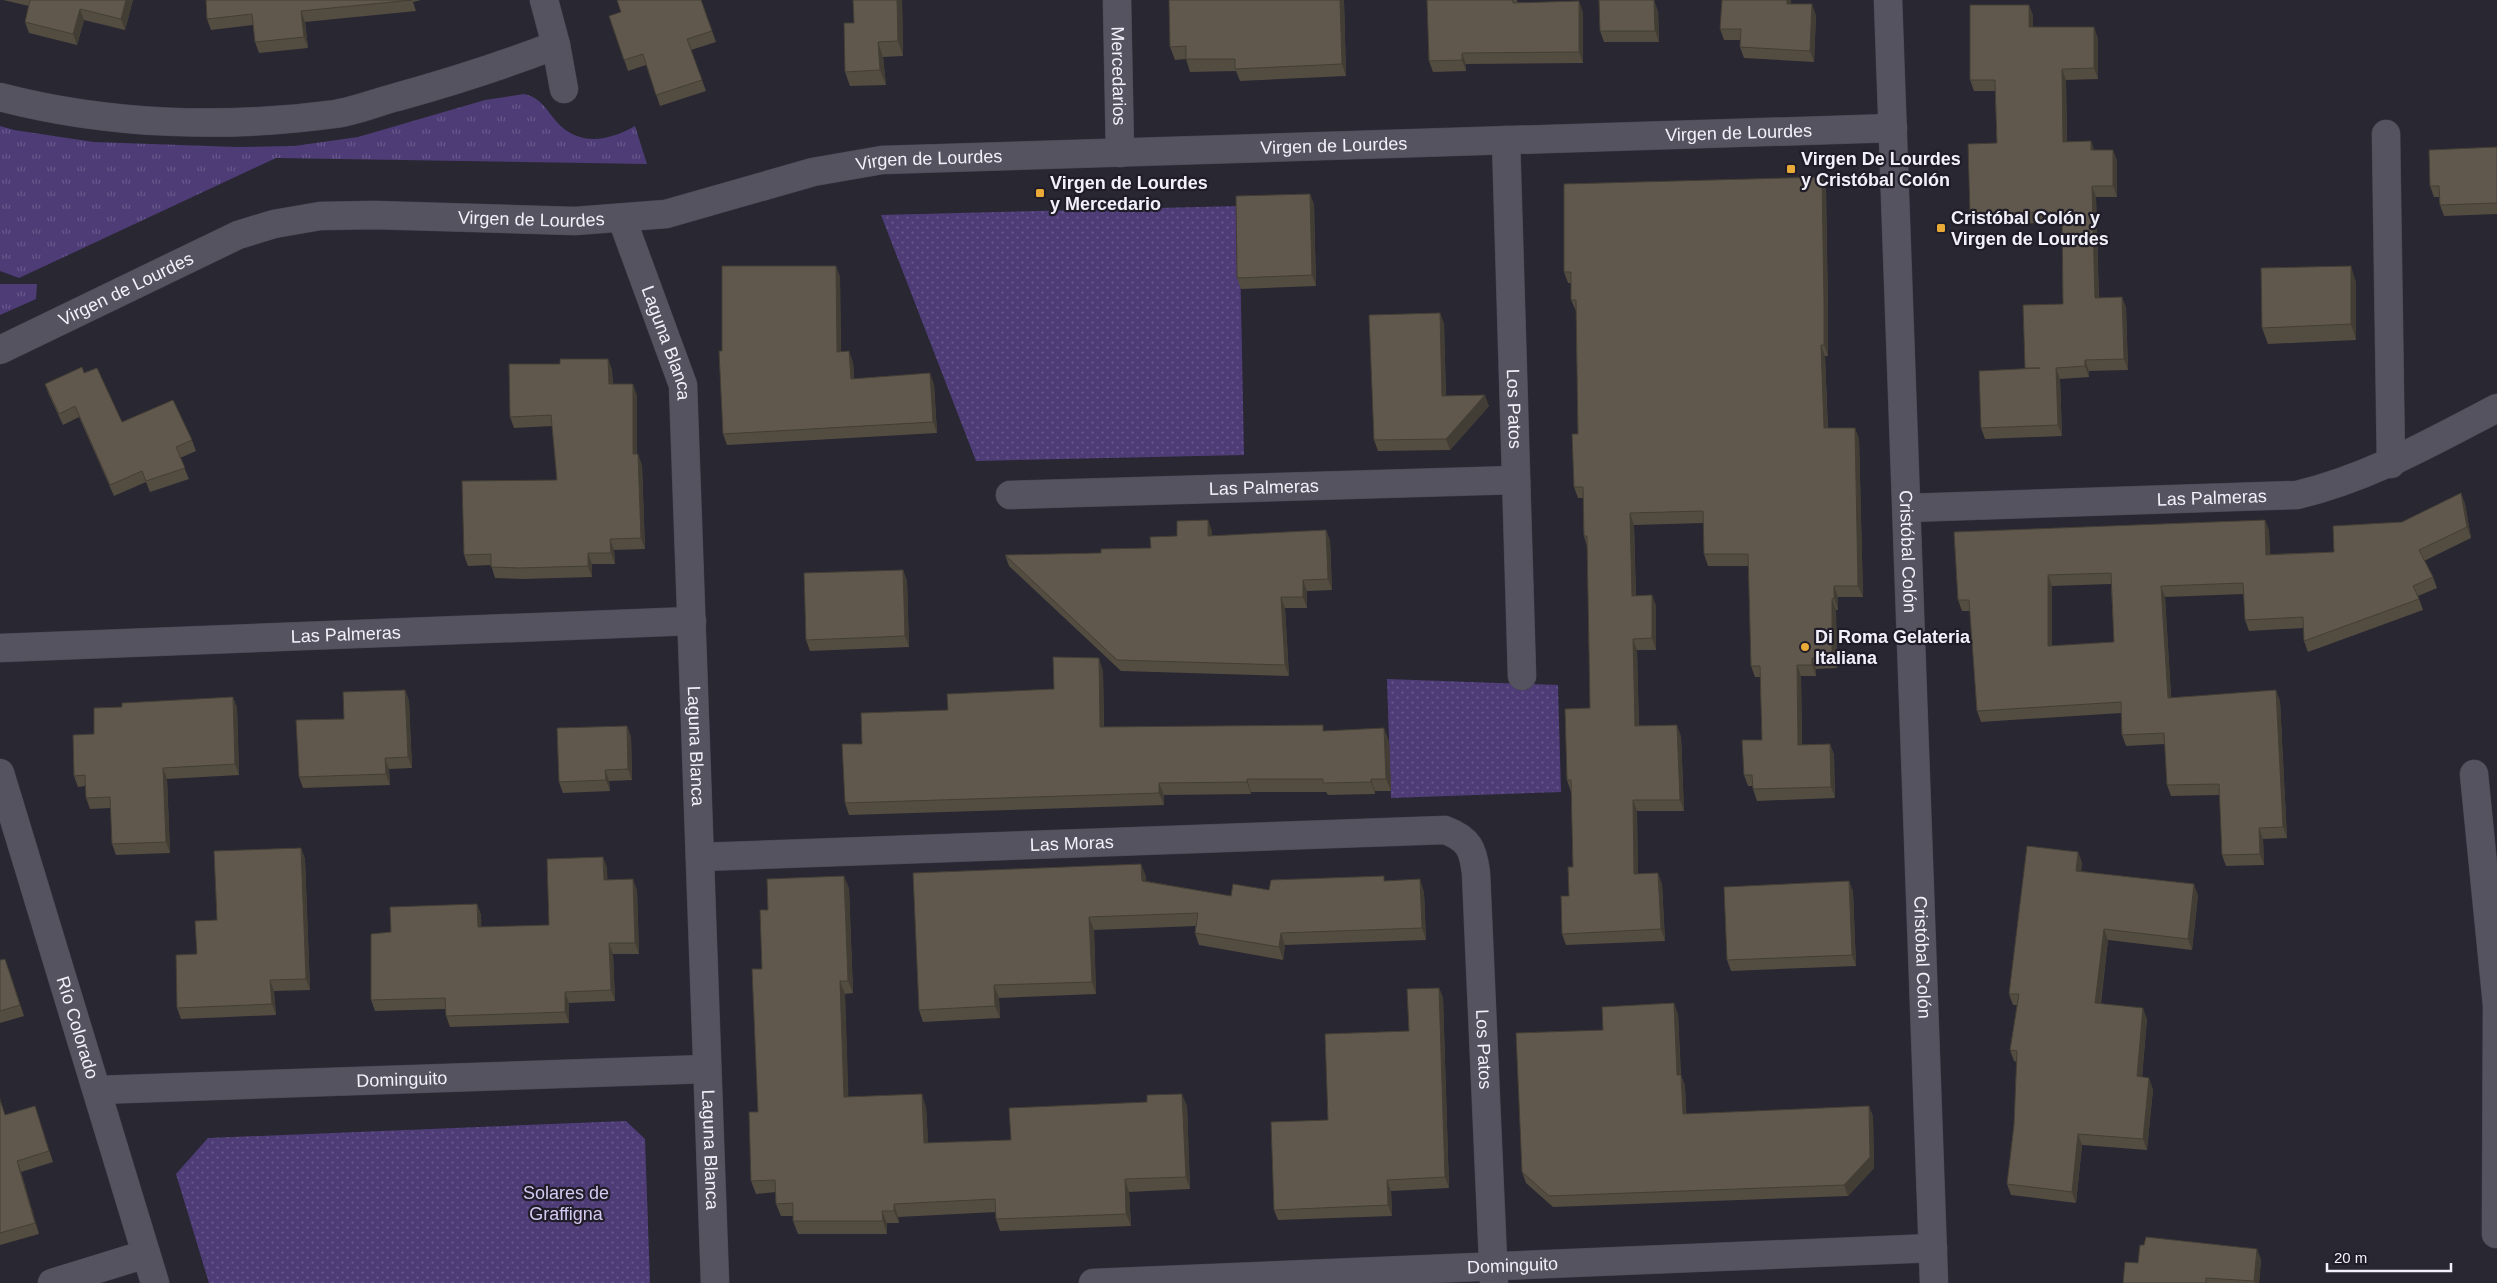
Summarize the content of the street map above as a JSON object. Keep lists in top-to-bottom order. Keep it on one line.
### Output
{"streets":{"street":["Mercedarios","Virgen de Lourdes","Laguna Blanca","Los Patos","Las Palmeras","Cristóbal Colón","Las Moras","Río Colorado","Dominguito"]},"crossings":[["Mercedarios","Virgen de Lourdes"],["Virgen de Lourdes","Laguna Blanca"],["Virgen de Lourdes","Los Patos"],["Virgen de Lourdes","Cristóbal Colón"],["Laguna Blanca","Las Palmeras"],["Laguna Blanca","Las Moras"],["Laguna Blanca","Dominguito"],["Los Patos","Las Palmeras"],["Los Patos","Las Moras"],["Los Patos","Dominguito"],["Las Palmeras","Cristóbal Colón"],["Cristóbal Colón","Dominguito"],["Río Colorado","Dominguito"]],"parks":["Solares de Graffigna"],"places":{"transit":["Virgen De Lourdes y Cristóbal Colón","Virgen de Lourdes y Mercedario","Cristóbal Colón y Virgen de Lourdes"],"other":["Di Roma Gelateria Italiana"]},"scale_bar":"20 m"}
